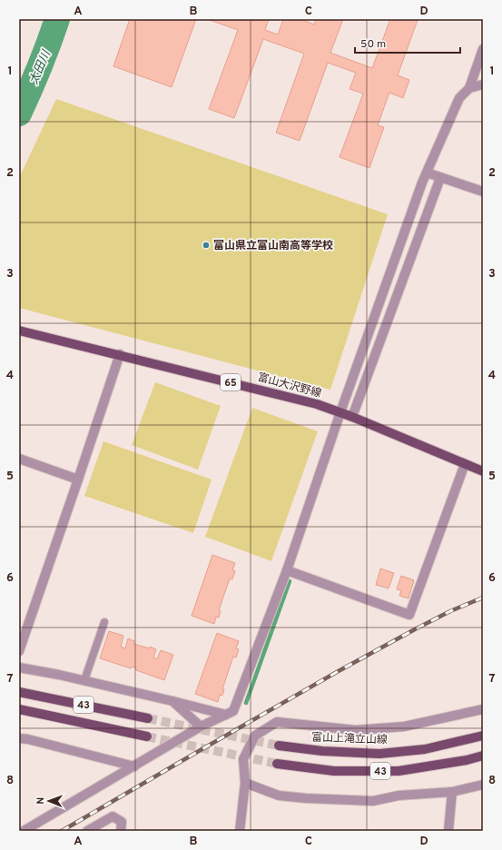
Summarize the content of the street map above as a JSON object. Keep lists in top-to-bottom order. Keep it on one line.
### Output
{"streets":{"main road":["65","富山大沢野線","43","富山上滝立山線"]},"water":["太田川"],"places":["富山県立富山南高等学校"],"scale_bar":"50 m","north":"left","grid":{"columns":["A","B","C","D"],"rows":["1","2","3","4","5","6","7","8"]}}
